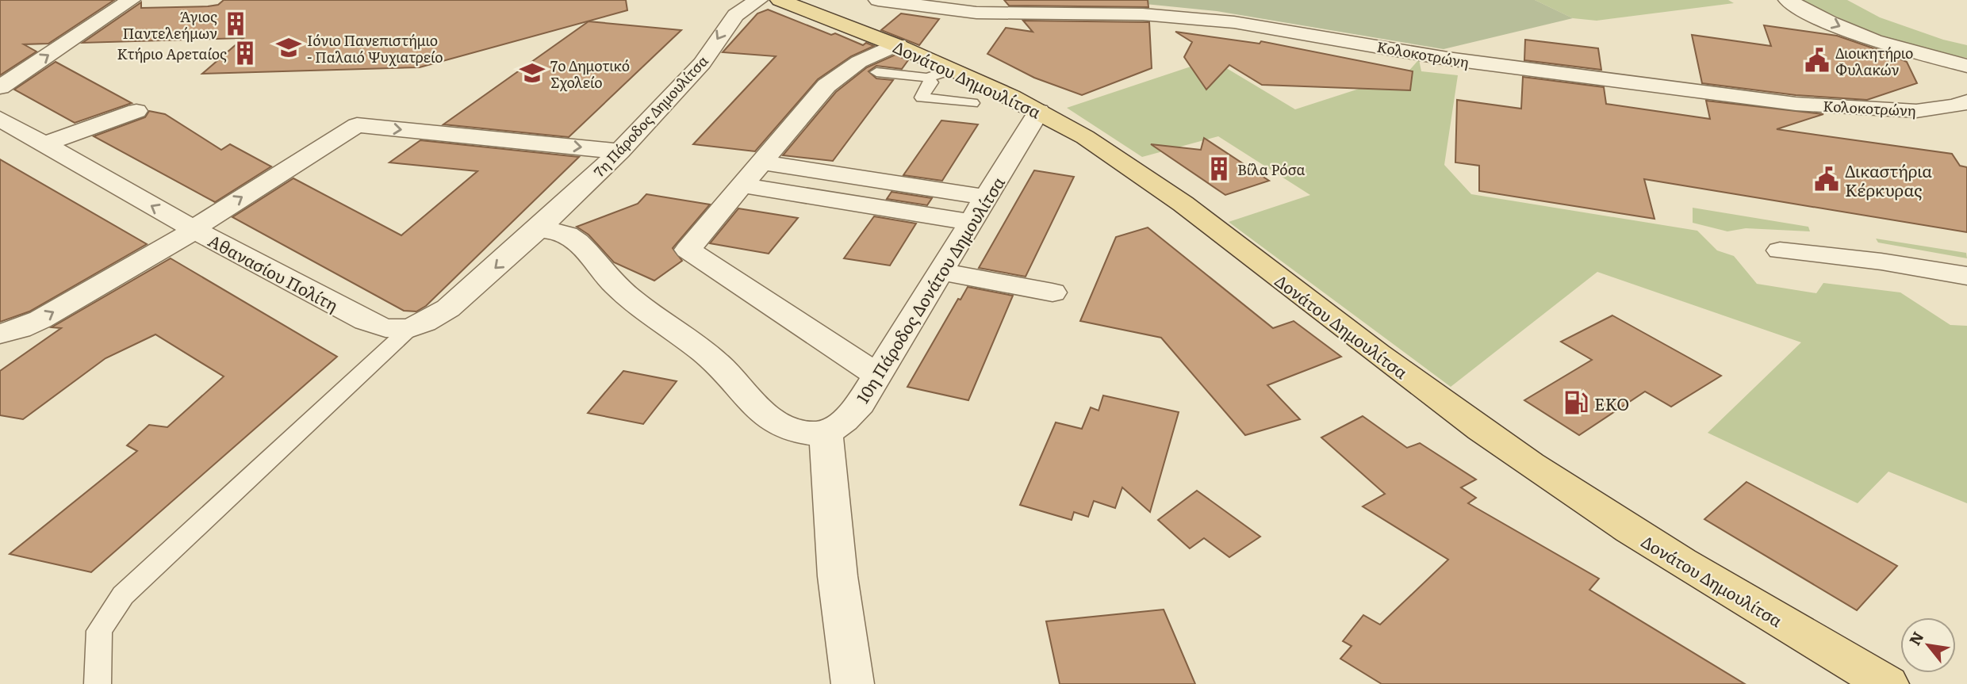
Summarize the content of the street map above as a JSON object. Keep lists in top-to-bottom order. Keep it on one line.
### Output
{"streets":{"main road":["Δονάτου Δημουλίτσα"],"street":["Κολοκοτρώνη","7η Πάροδος Δημουλίτσα","Αθανασίου Πολίτη","10η Πάροδος Δονάτου Δημουλίτσα"]},"crossings":[["Δονάτου Δημουλίτσα","10η Πάροδος Δονάτου Δημουλίτσα"]],"one_way":["Αθανασίου Πολίτη"],"places":{"building":["Άγιος Παντελεήμων","Κτήριο Αρεταίος","Βίλα Ρόσα"],"school or university":["Ιόνιο Πανεπιστήμιο - Παλαιό Ψυχιατρείο","7ο Δημοτικό Σχολείο"],"public building":["Διοικητήριο Φυλακών","Δικαστήρια Κέρκυρας"],"fuel station":["EKO"]},"north":"top left"}
